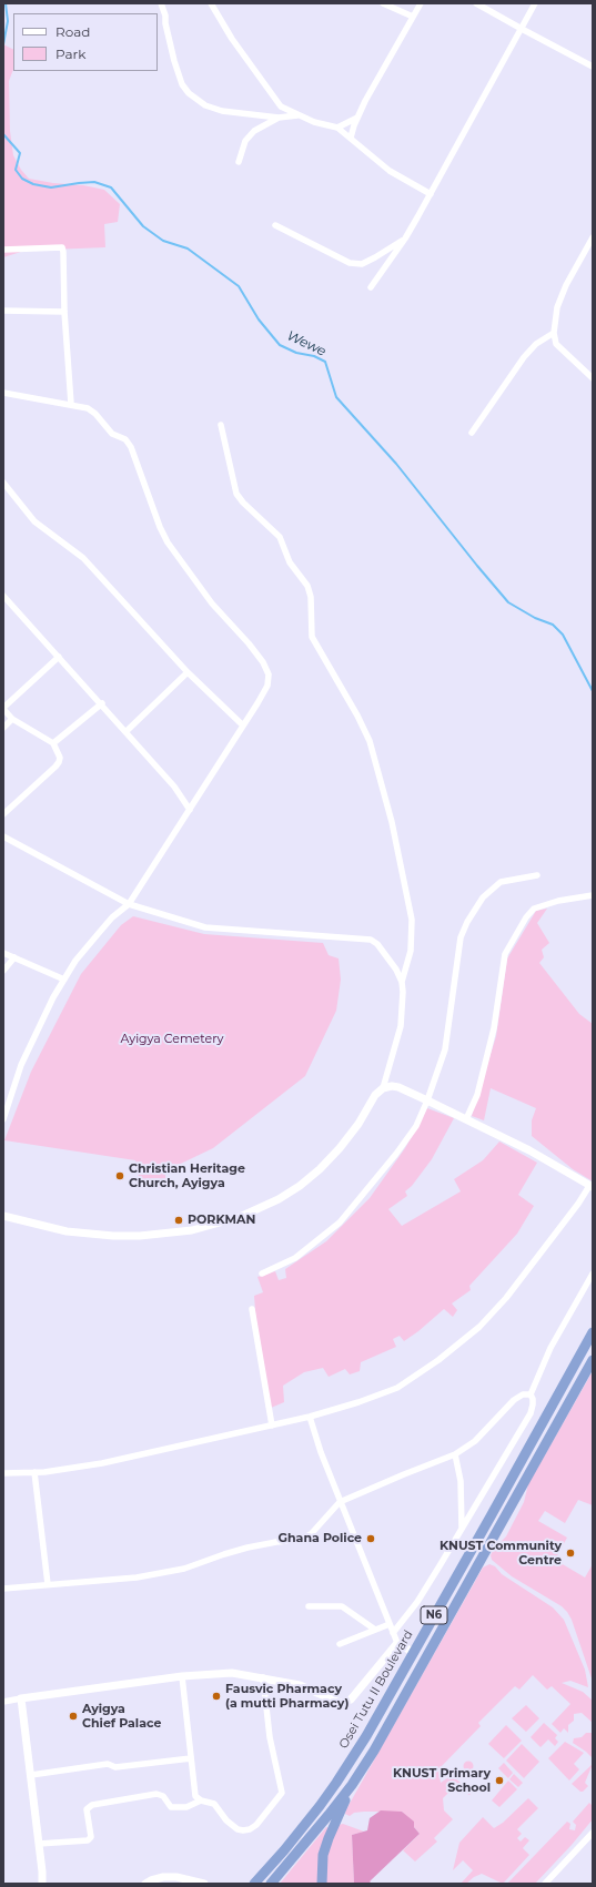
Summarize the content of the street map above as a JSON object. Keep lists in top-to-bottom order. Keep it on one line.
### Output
{"streets":{"highway":["N6","Osei Tutu II Boulevard"]},"water":["Wewe"],"parks":["Ayigya Cemetery"],"places":["Christian Heritage Church, Ayigya","PORKMAN","Ghana Police","KNUST Community Centre","Fausvic Pharmacy (a mutti Pharmacy)","Ayigya Chief Palace","KNUST Primary School"],"legend":["Road","Park"]}
